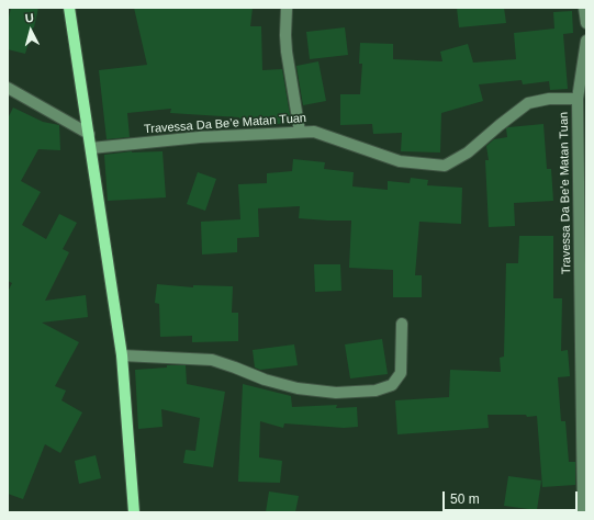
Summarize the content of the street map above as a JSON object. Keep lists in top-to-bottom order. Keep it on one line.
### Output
{"streets":{"street":["Travessa Da Be’e Matan Tuan"]},"scale_bar":"50 m","north":"top"}
